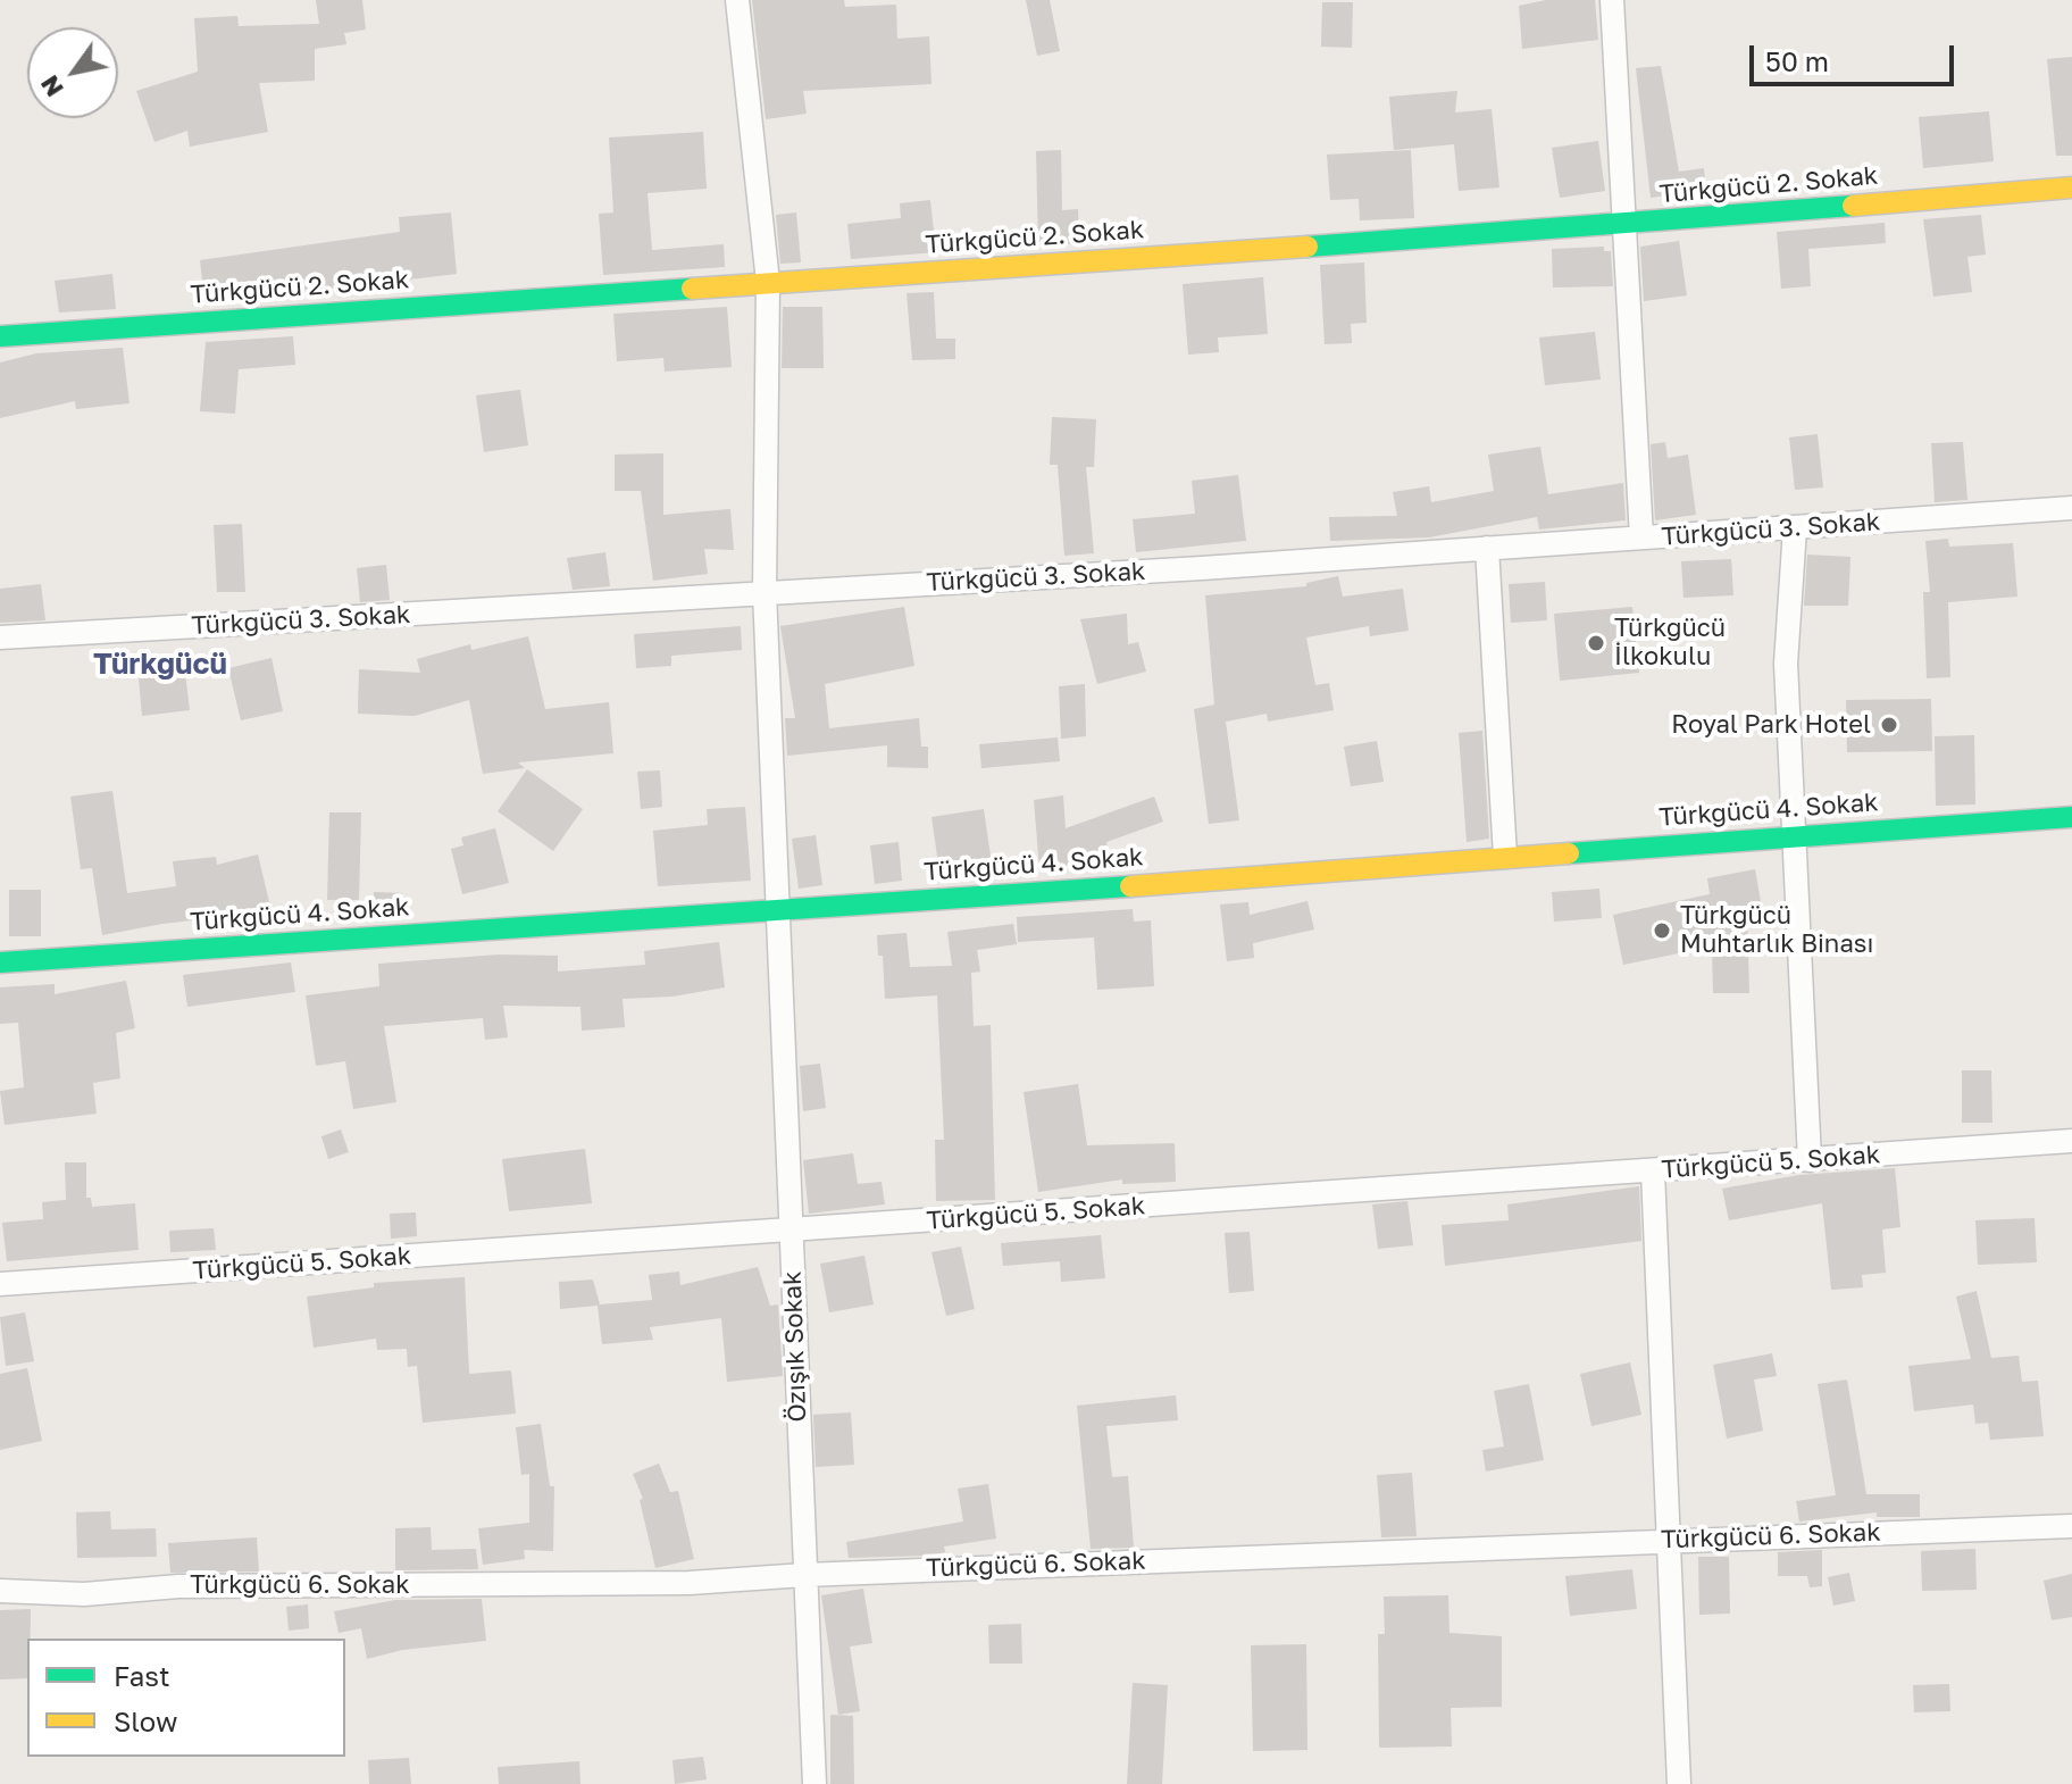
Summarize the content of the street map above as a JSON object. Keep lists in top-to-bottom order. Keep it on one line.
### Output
{"streets":{"main road":["Türkgücü 2. Sokak","Türkgücü 4. Sokak"],"street":["Türkgücü 3. Sokak","Türkgücü 5. Sokak","Özışık Sokak","Türkgücü 6. Sokak"]},"crossings":[["Türkgücü 2. Sokak","Özışık Sokak"],["Türkgücü 3. Sokak","Özışık Sokak"],["Türkgücü 4. Sokak","Özışık Sokak"],["Türkgücü 5. Sokak","Özışık Sokak"],["Özışık Sokak","Türkgücü 6. Sokak"]],"districts":["Türkgücü"],"places":["Türkgücü İlkokulu","Royal Park Hotel","Türkgücü Muhtarlık Binası"],"legend":["Fast","Slow"],"scale_bar":"50 m","north":"bottom left"}
